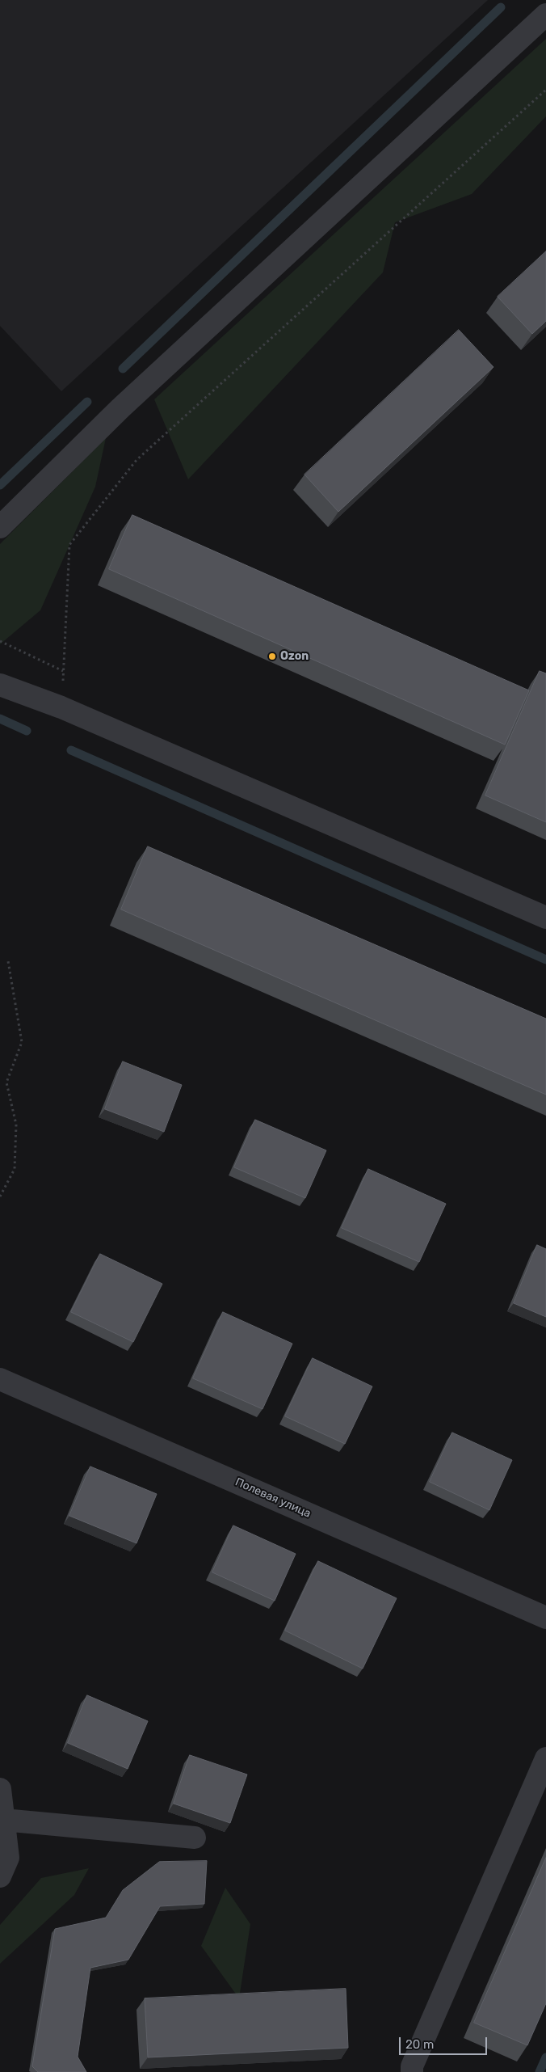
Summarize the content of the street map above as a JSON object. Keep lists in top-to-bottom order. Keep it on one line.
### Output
{"streets":{"street":["Полевая улица"]},"places":["Ozon"],"scale_bar":"20 m"}
